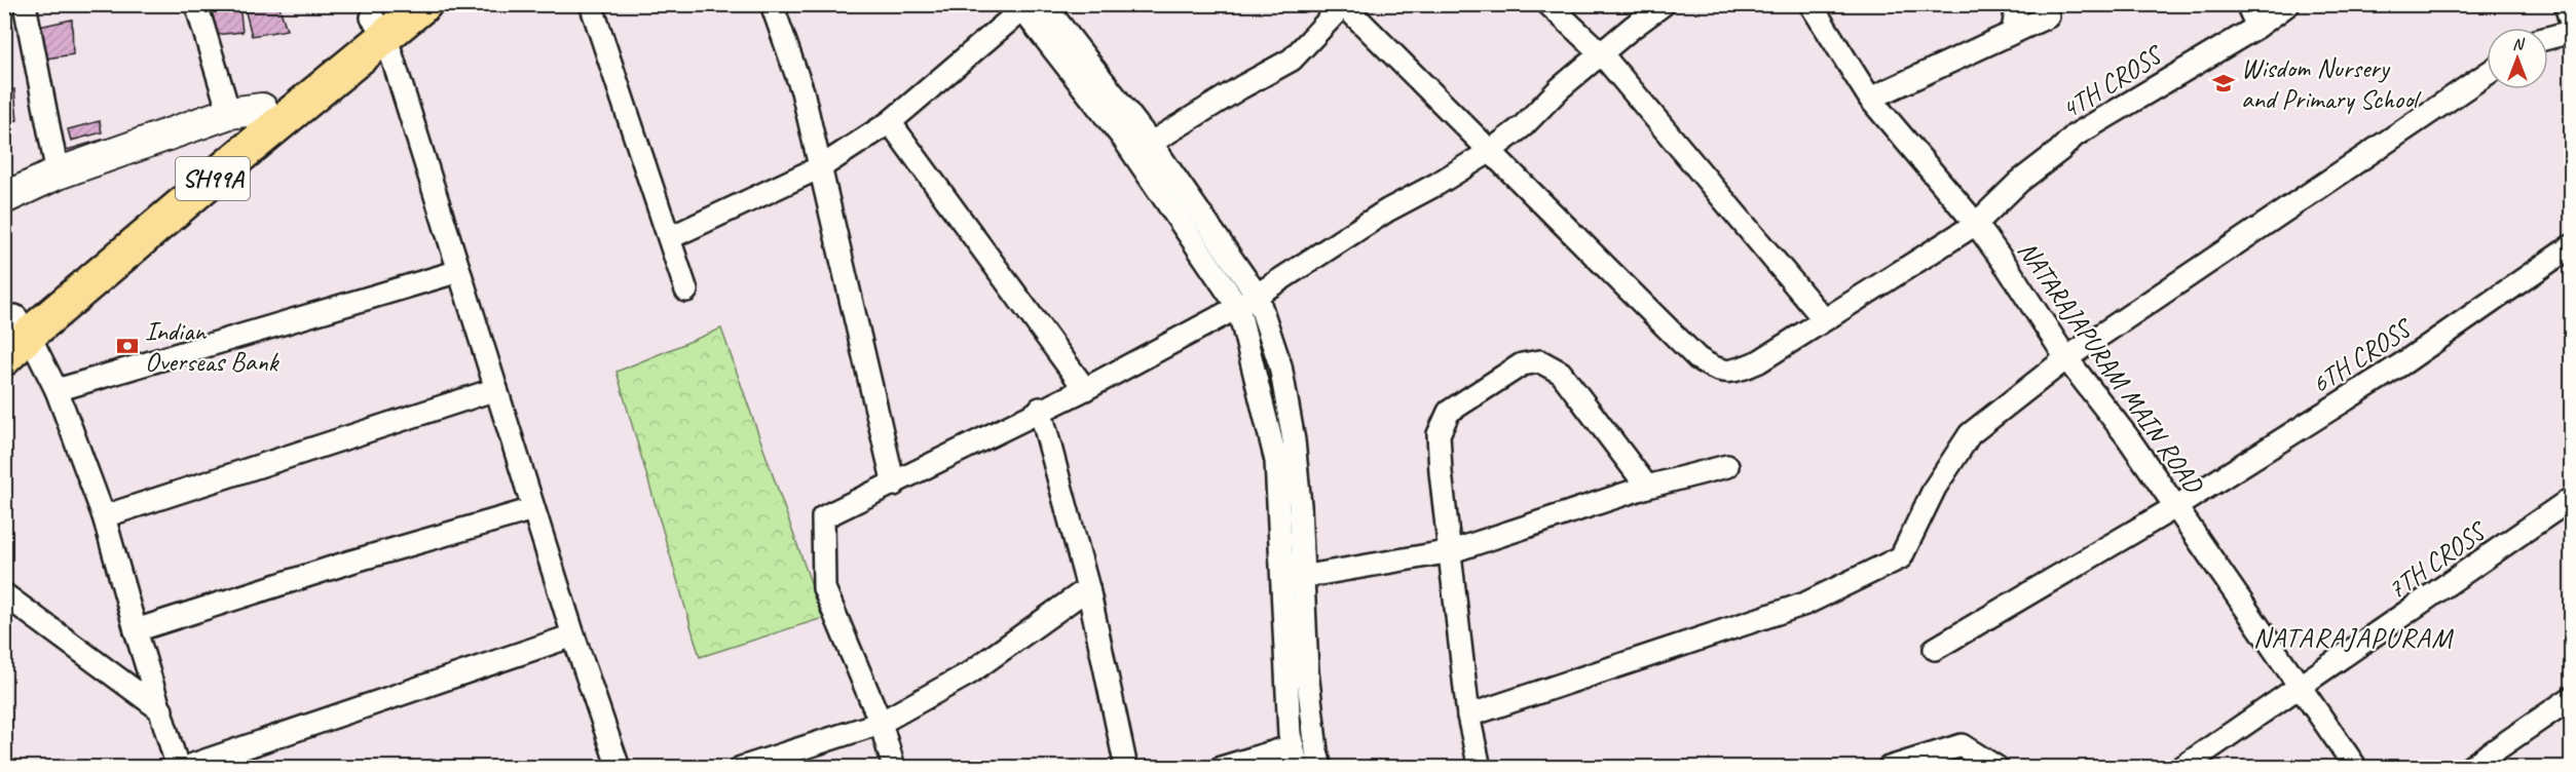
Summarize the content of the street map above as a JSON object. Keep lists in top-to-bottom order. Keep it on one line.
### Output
{"streets":{"main road":["SH99A"],"street":["4TH CROSS","6TH CROSS","NATARAJAPURAM MAIN ROAD","7TH CROSS"]},"crossings":[["4TH CROSS","NATARAJAPURAM MAIN ROAD"],["6TH CROSS","NATARAJAPURAM MAIN ROAD"],["NATARAJAPURAM MAIN ROAD","7TH CROSS"]],"districts":["NATARAJAPURAM"],"places":{"school or university":["Wisdom Nursery and Primary School"],"bank":["Indian Overseas Bank"]},"north":"top"}
